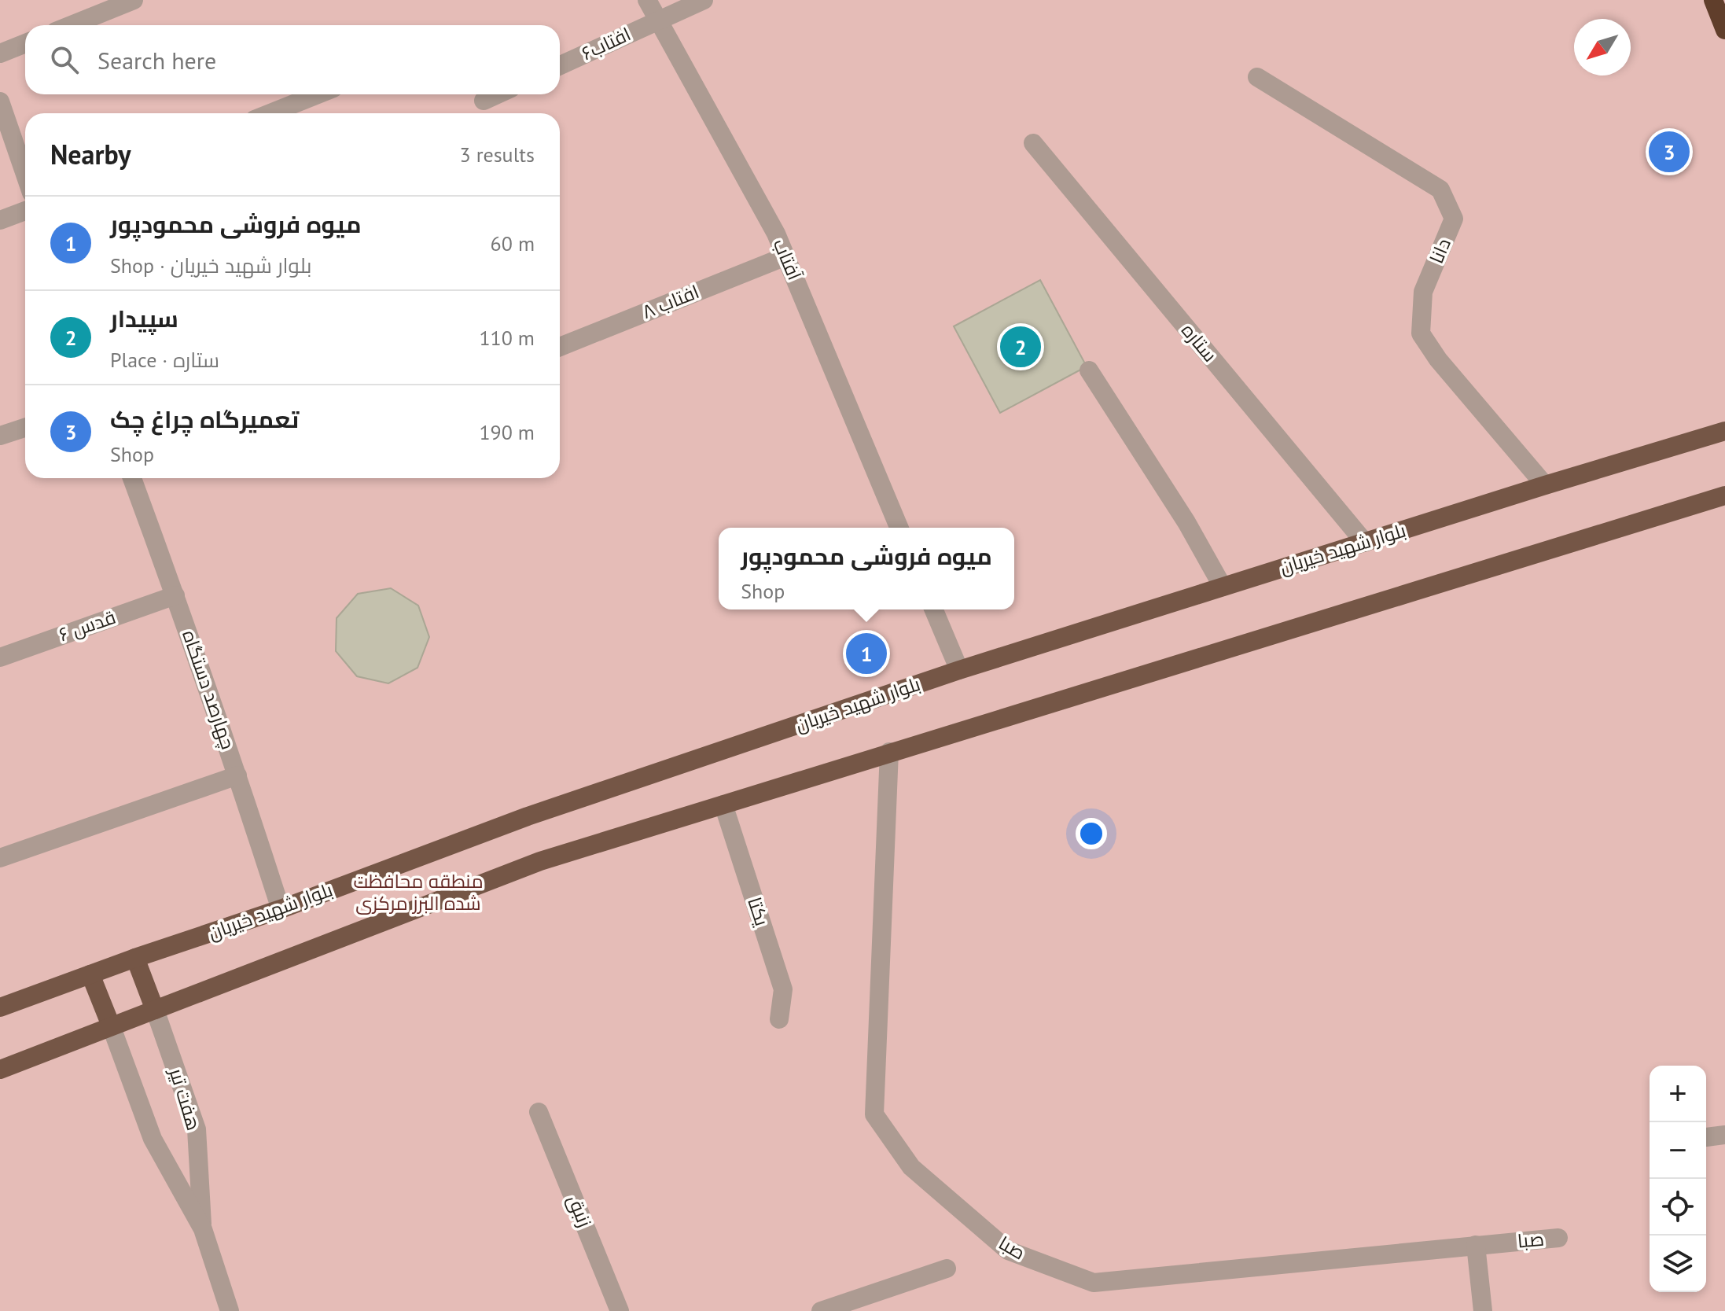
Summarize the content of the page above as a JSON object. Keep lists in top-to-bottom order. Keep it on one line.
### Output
{"streets":{"main road":["بلوار شهید خیریان"],"street":["افتاب۶","دانا","آفتاب","افتاب ۸","ستاره","قدس ۶","چهارصد دستگاه","یکتا","هفت تیر","زنبق","صبا"]},"crossings":[["افتاب۶","آفتاب"],["دانا","بلوار شهید خیریان"],["آفتاب","افتاب ۸"],["ستاره","بلوار شهید خیریان"],["بلوار شهید خیریان","چهارصد دستگاه"],["قدس ۶","چهارصد دستگاه"]],"parks":["منطقه محافظت شده البرز مرکزی"],"north":"bottom left","page":{"search":"Search here","heading":["Nearby","3 results"],"pins":["3","2","1"],"list":[{"mark":"1","name":"میوه فروشی محمودپور","note":"Shop · بلوار شهید خیریان","value":"60 m"},{"mark":"2","name":"سپیدار","note":"Place · ستاره","value":"110 m"},{"mark":"3","name":"تعمیرگاه چراغ چک","note":"Shop","value":"190 m"}],"popup":["میوه فروشی محمودپور","Shop"],"map_buttons":["+","−"]}}
